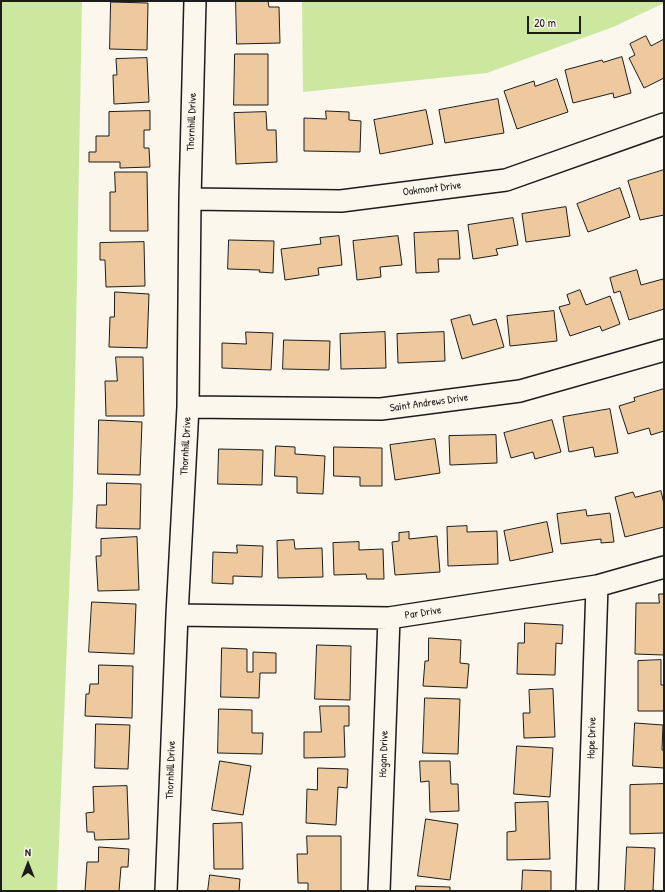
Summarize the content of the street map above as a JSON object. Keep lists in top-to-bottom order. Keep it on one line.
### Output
{"streets":{"street":["Thornhill Drive","Oakmont Drive","Saint Andrews Drive","Par Drive","Hope Drive","Hogan Drive"]},"crossings":[["Thornhill Drive","Oakmont Drive"],["Thornhill Drive","Saint Andrews Drive"],["Thornhill Drive","Par Drive"],["Par Drive","Hope Drive"],["Par Drive","Hogan Drive"]],"scale_bar":"20 m","north":"top"}
